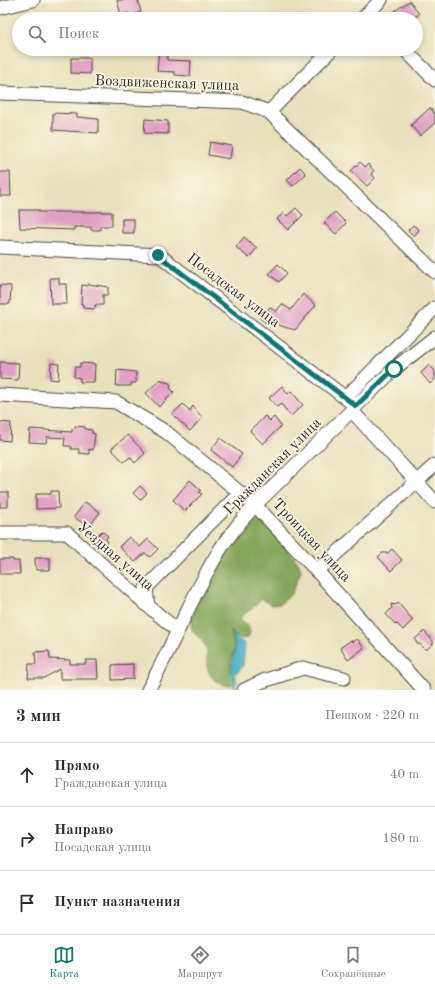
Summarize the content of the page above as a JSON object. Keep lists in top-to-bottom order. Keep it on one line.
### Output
{"streets":{"street":["Воздвиженская улица","Посадская улица","Гражданская улица","Троицкая улица","Уездная улица"]},"crossings":[["Посадская улица","Гражданская улица"],["Гражданская улица","Троицкая улица"],["Гражданская улица","Уездная улица"]],"page":{"search":"Поиск","heading":["3 мин","Пешком · 220 m"],"list":[["Прямо","Гражданская улица","40 m"],["Направо","Посадская улица","180 m"],"Пункт назначения"],"nav":["Карта","Маршрут","Сохранённые"]}}
